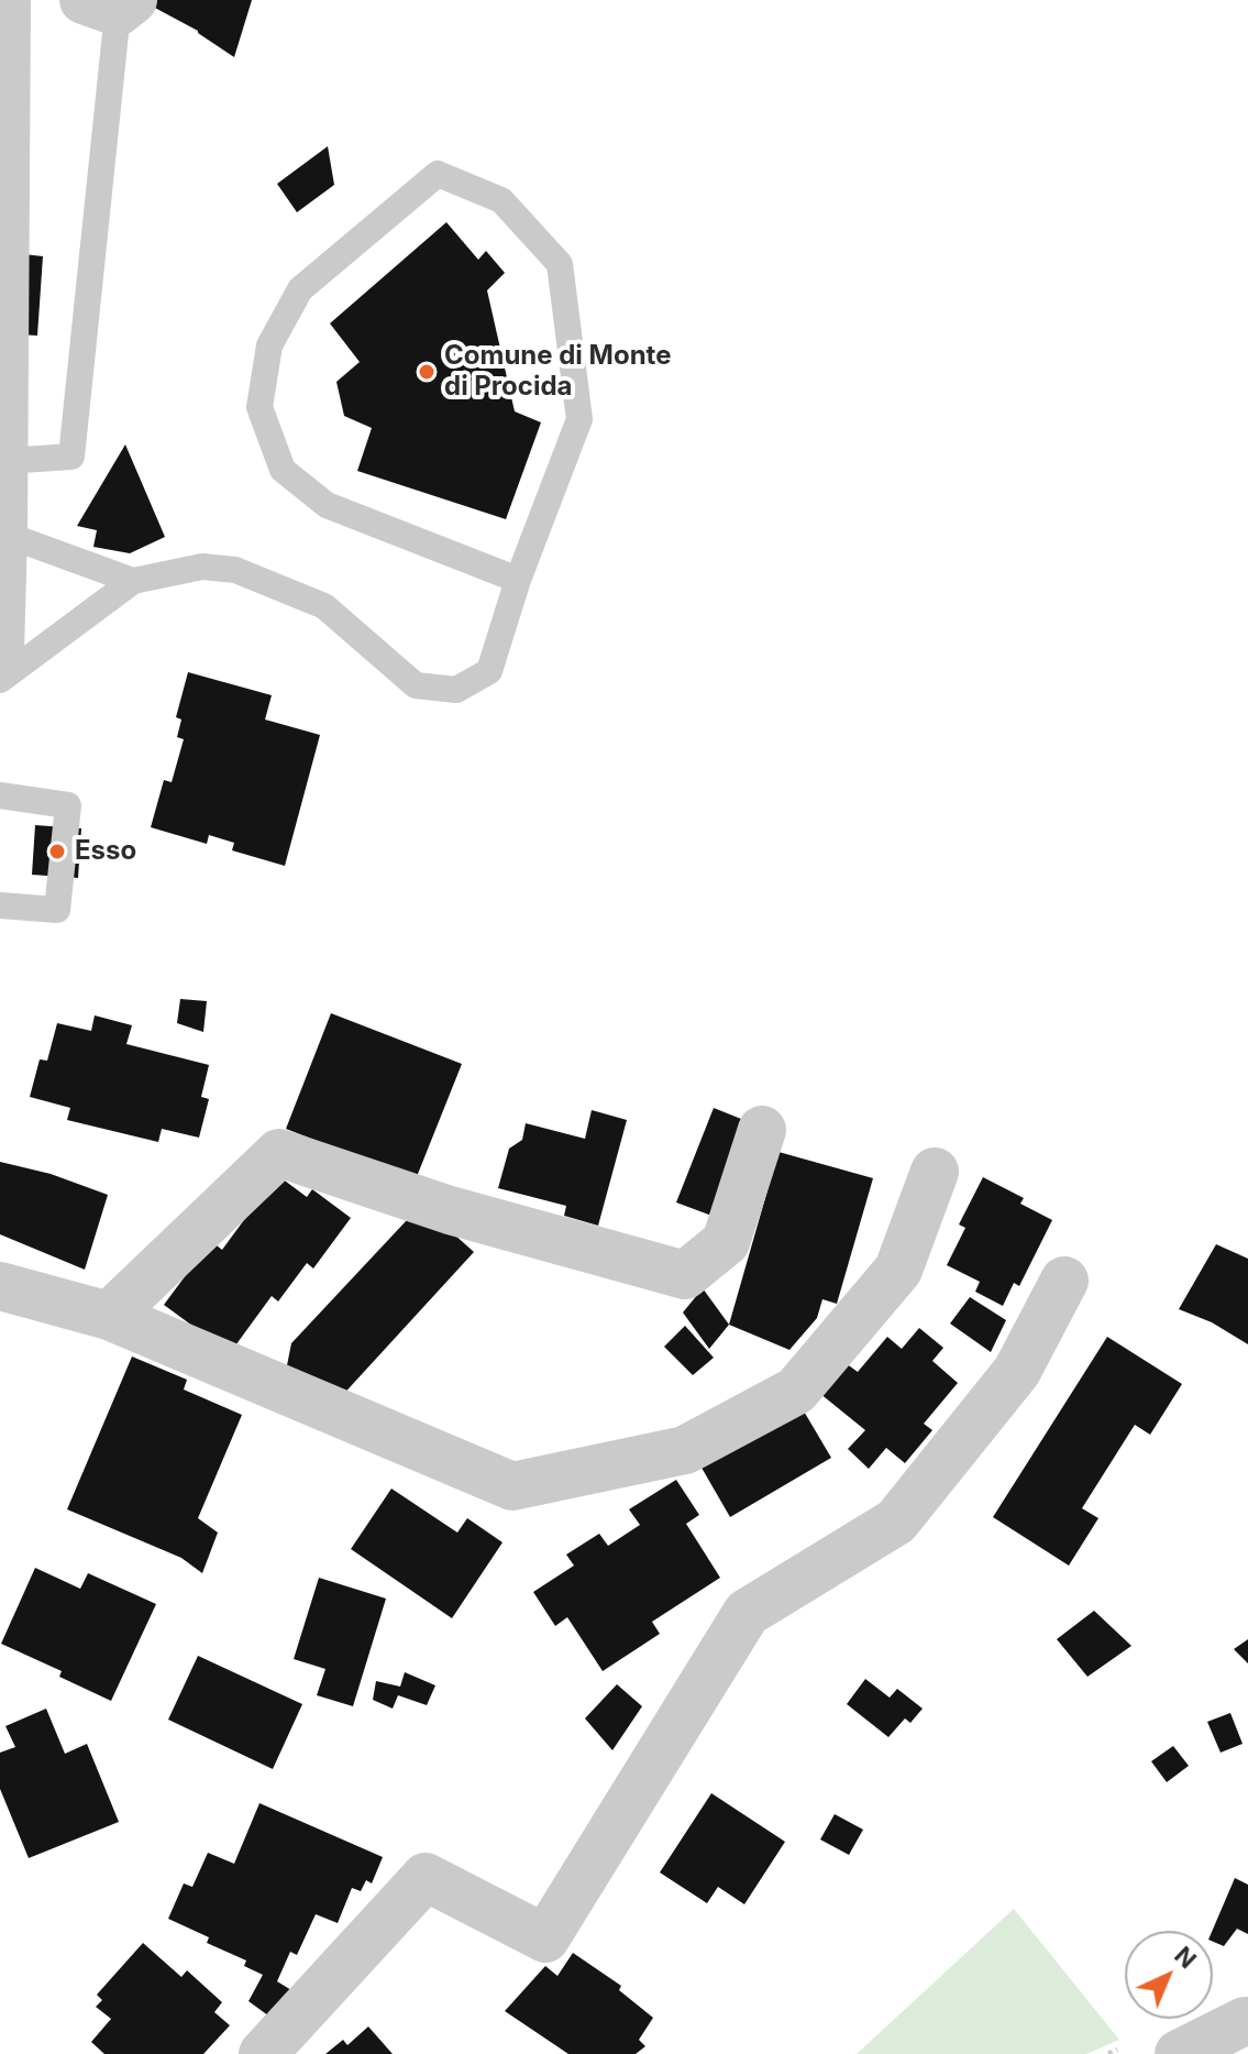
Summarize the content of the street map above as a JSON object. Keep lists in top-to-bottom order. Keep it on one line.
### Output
{"places":["Comune di Monte di Procida","Esso"],"north":"top right"}
